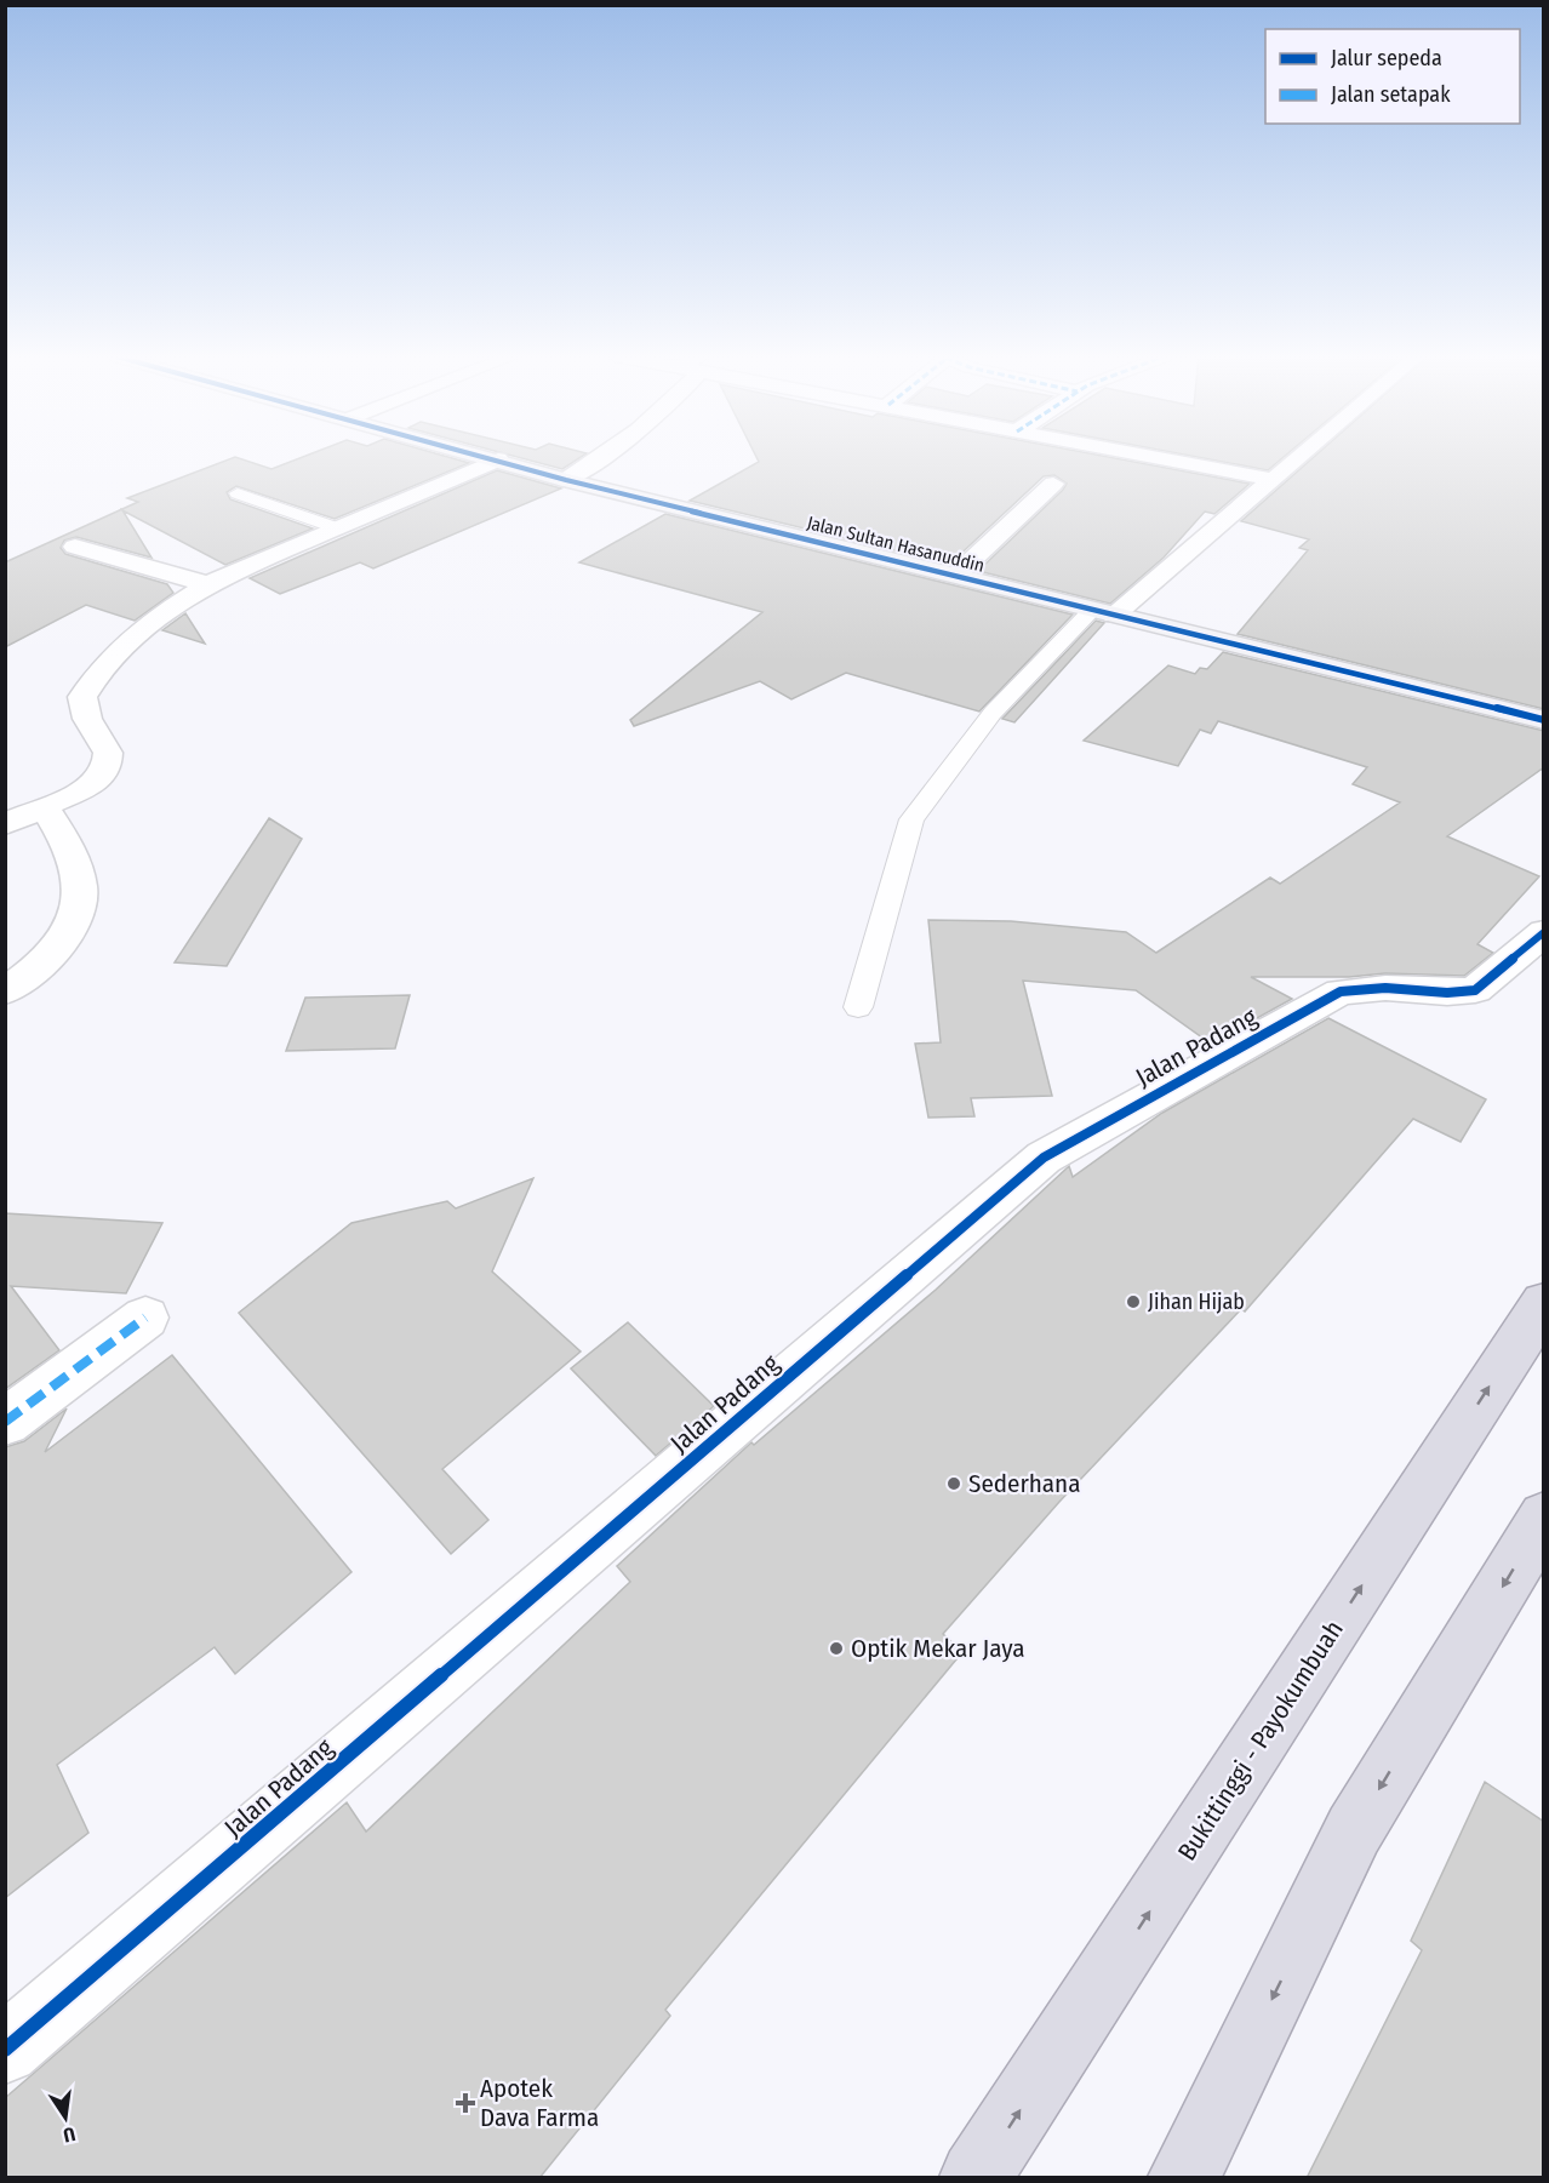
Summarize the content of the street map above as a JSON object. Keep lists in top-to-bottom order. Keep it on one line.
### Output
{"streets":{"highway":["Bukittinggi - Payokumbuah"],"street":["Jalan Sultan Hasanuddin","Jalan Padang"]},"places":{"other":["Jihan Hijab","Sederhana","Optik Mekar Jaya"],"health":["Apotek Dava Farma"]},"legend":["Jalur sepeda","Jalan setapak"],"north":"bottom"}
